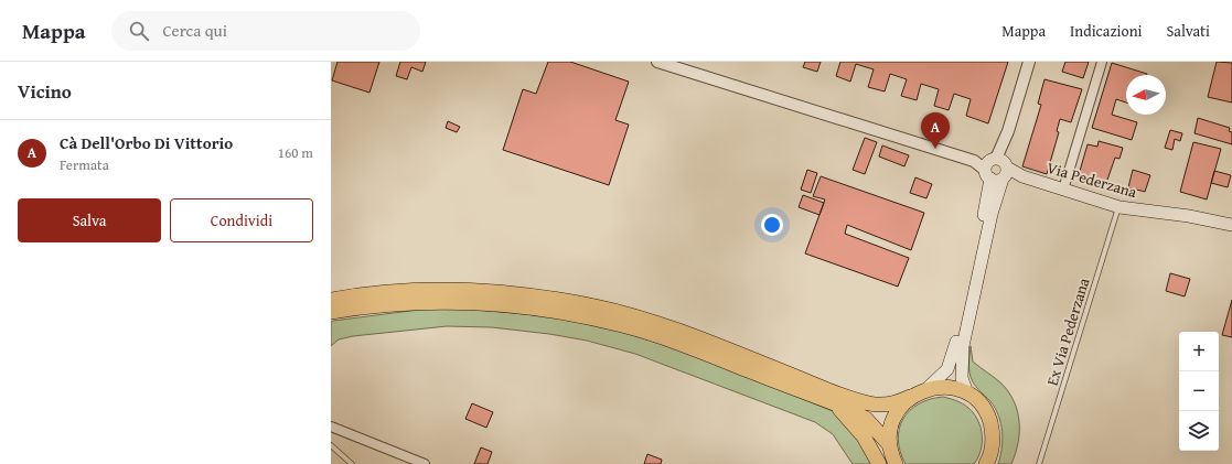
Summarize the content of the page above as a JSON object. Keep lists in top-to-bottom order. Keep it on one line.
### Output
{"streets":{"main road":["Via Pederzana"],"lane":["Ex Via Pederzana"]},"crossings":[["Via Pederzana","Ex Via Pederzana"]],"north":"left","page":{"header":"Mappa","search":"Cerca qui","nav":["Mappa","Indicazioni","Salvati"],"heading":"Vicino","pins":"A","list":[{"mark":"A","name":"Cà Dell'Orbo Di Vittorio","note":"Fermata","value":"160 m"}],"buttons":["Salva","Condividi"],"map_buttons":["+","−"]}}
